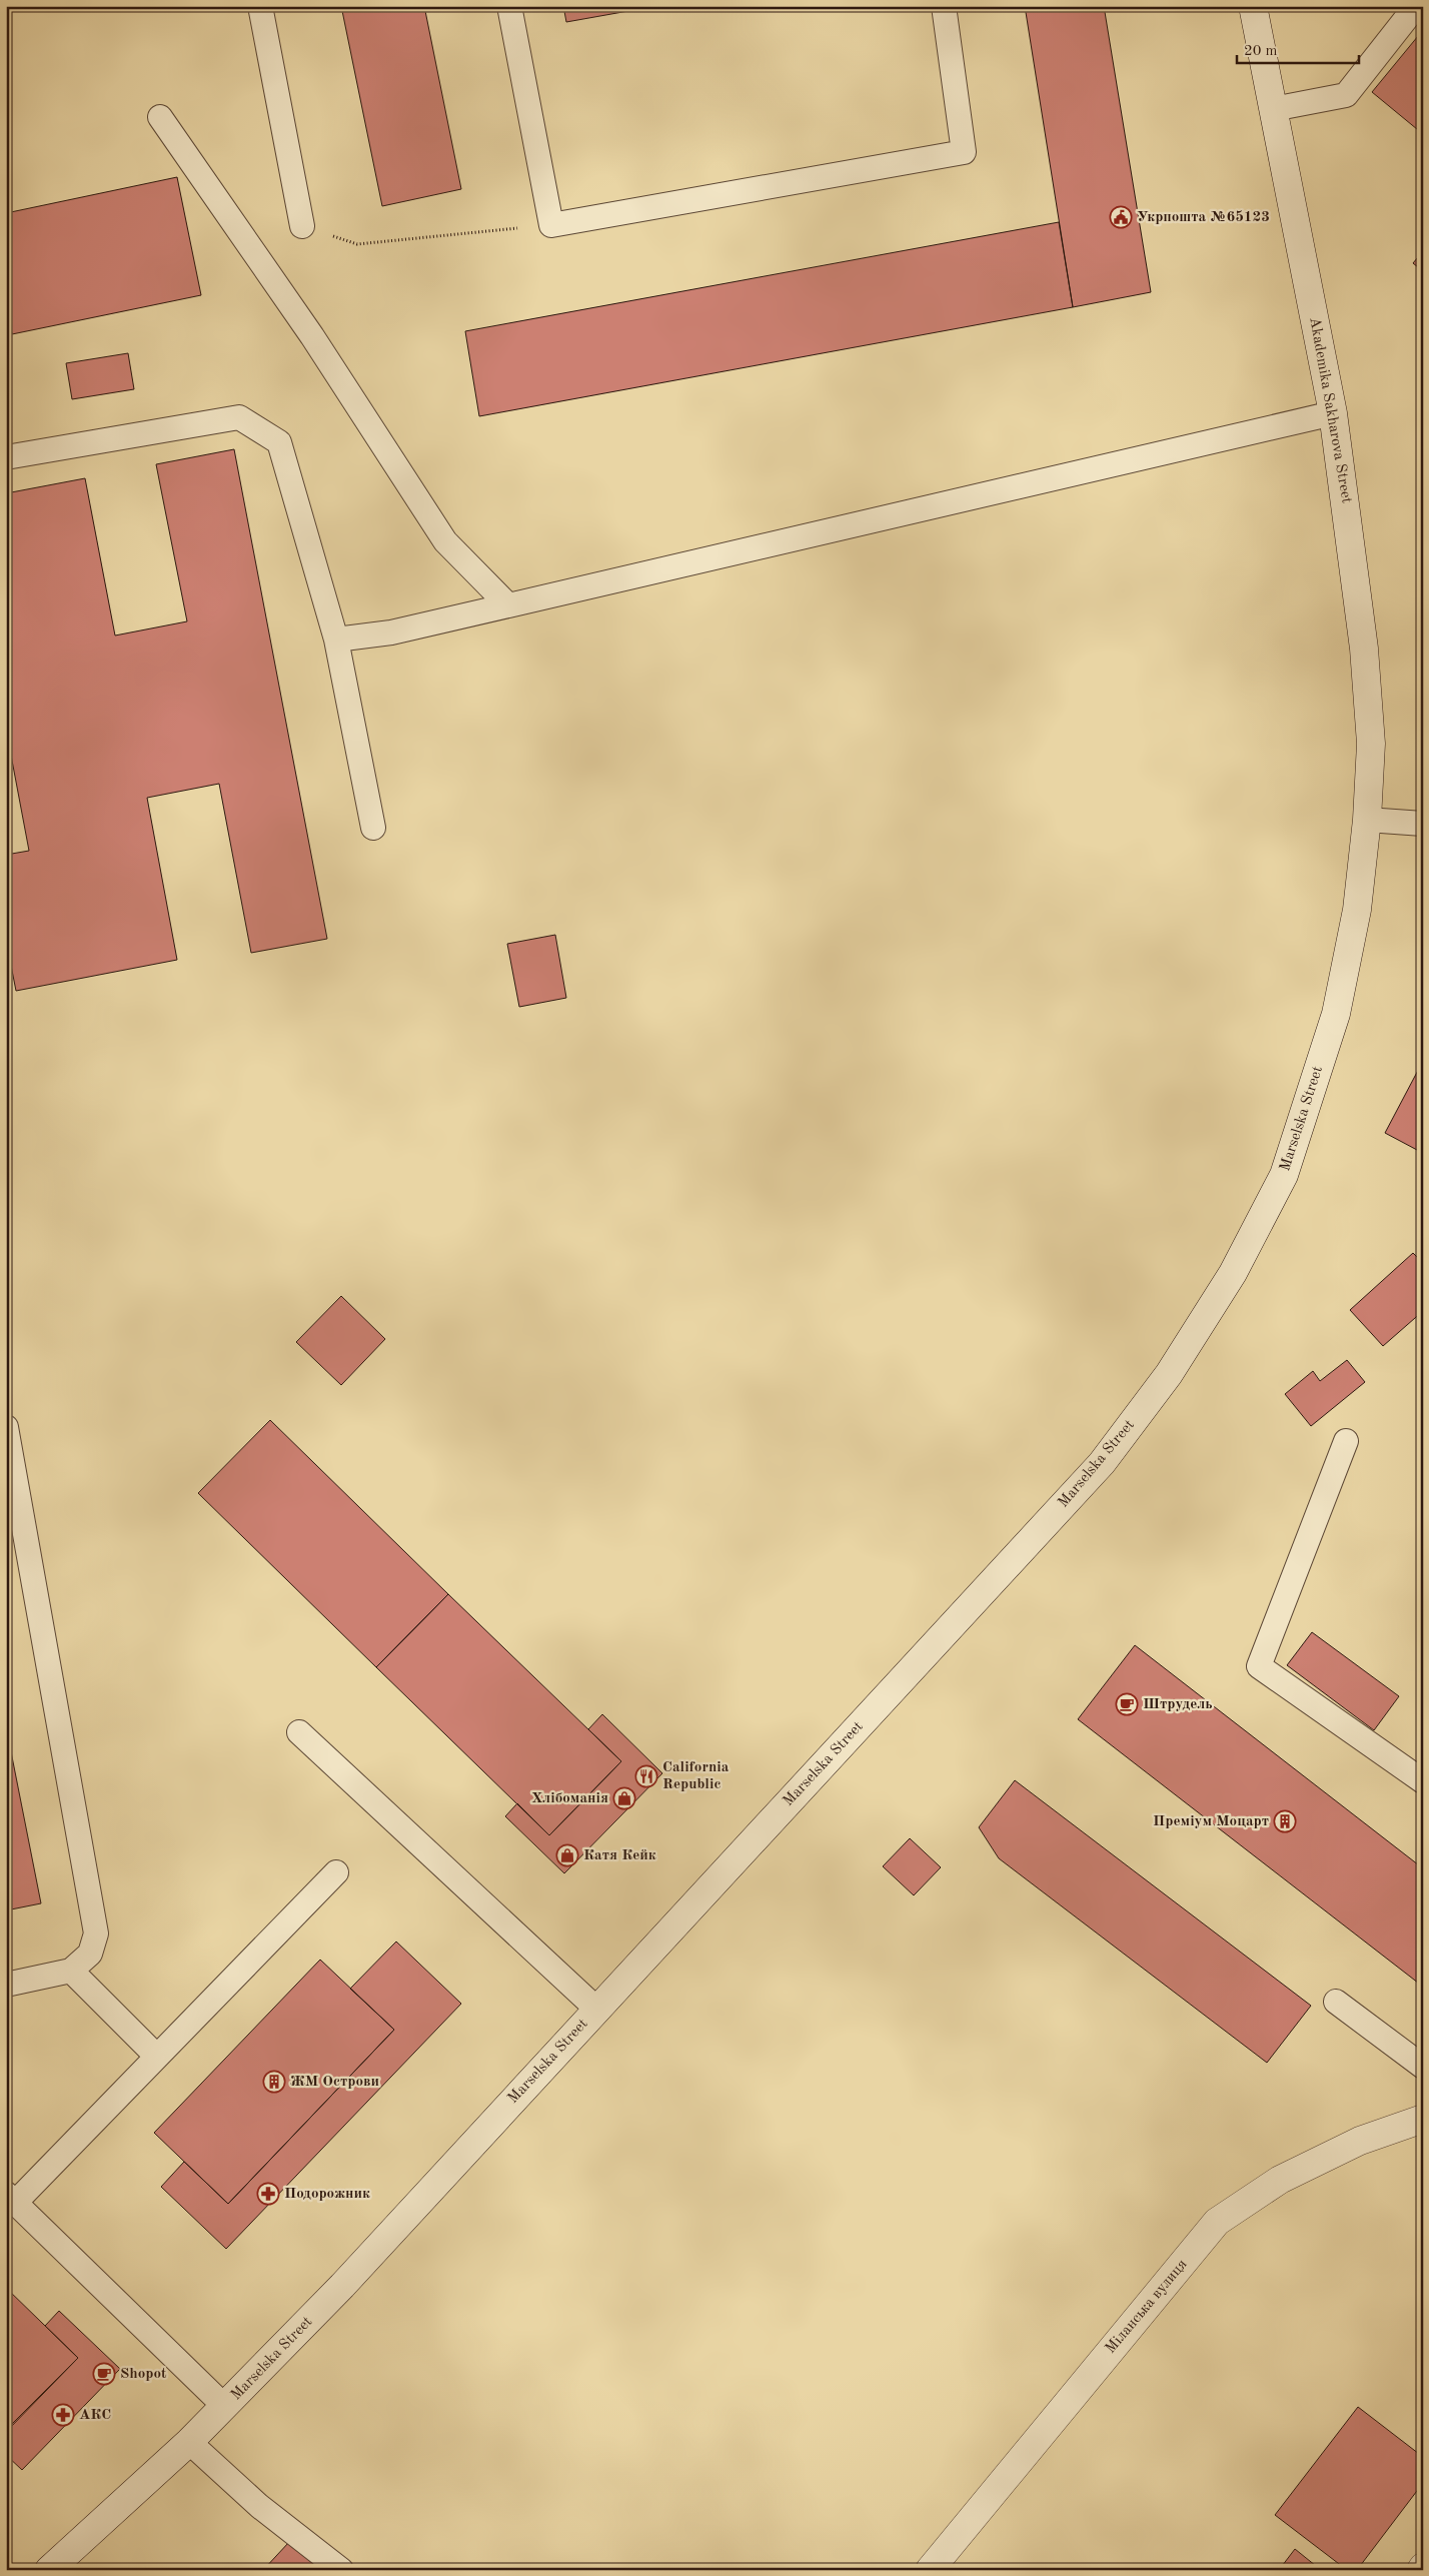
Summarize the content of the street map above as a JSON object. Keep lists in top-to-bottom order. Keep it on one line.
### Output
{"streets":{"street":["Akademika Sakharova Street","Marselska Street","Міланська вулиця"]},"crossings":[["Akademika Sakharova Street","Marselska Street"]],"places":{"public building":["Укрпошта №65123"],"cafe":["Штрудель","Shopot"],"restaurant":["California Republic"],"shop":["Хлібоманія","Катя Кейк"],"building":["Преміум Моцарт","ЖМ Острови"],"pharmacy":["Подорожник","АКС"]},"scale_bar":"20 m"}
